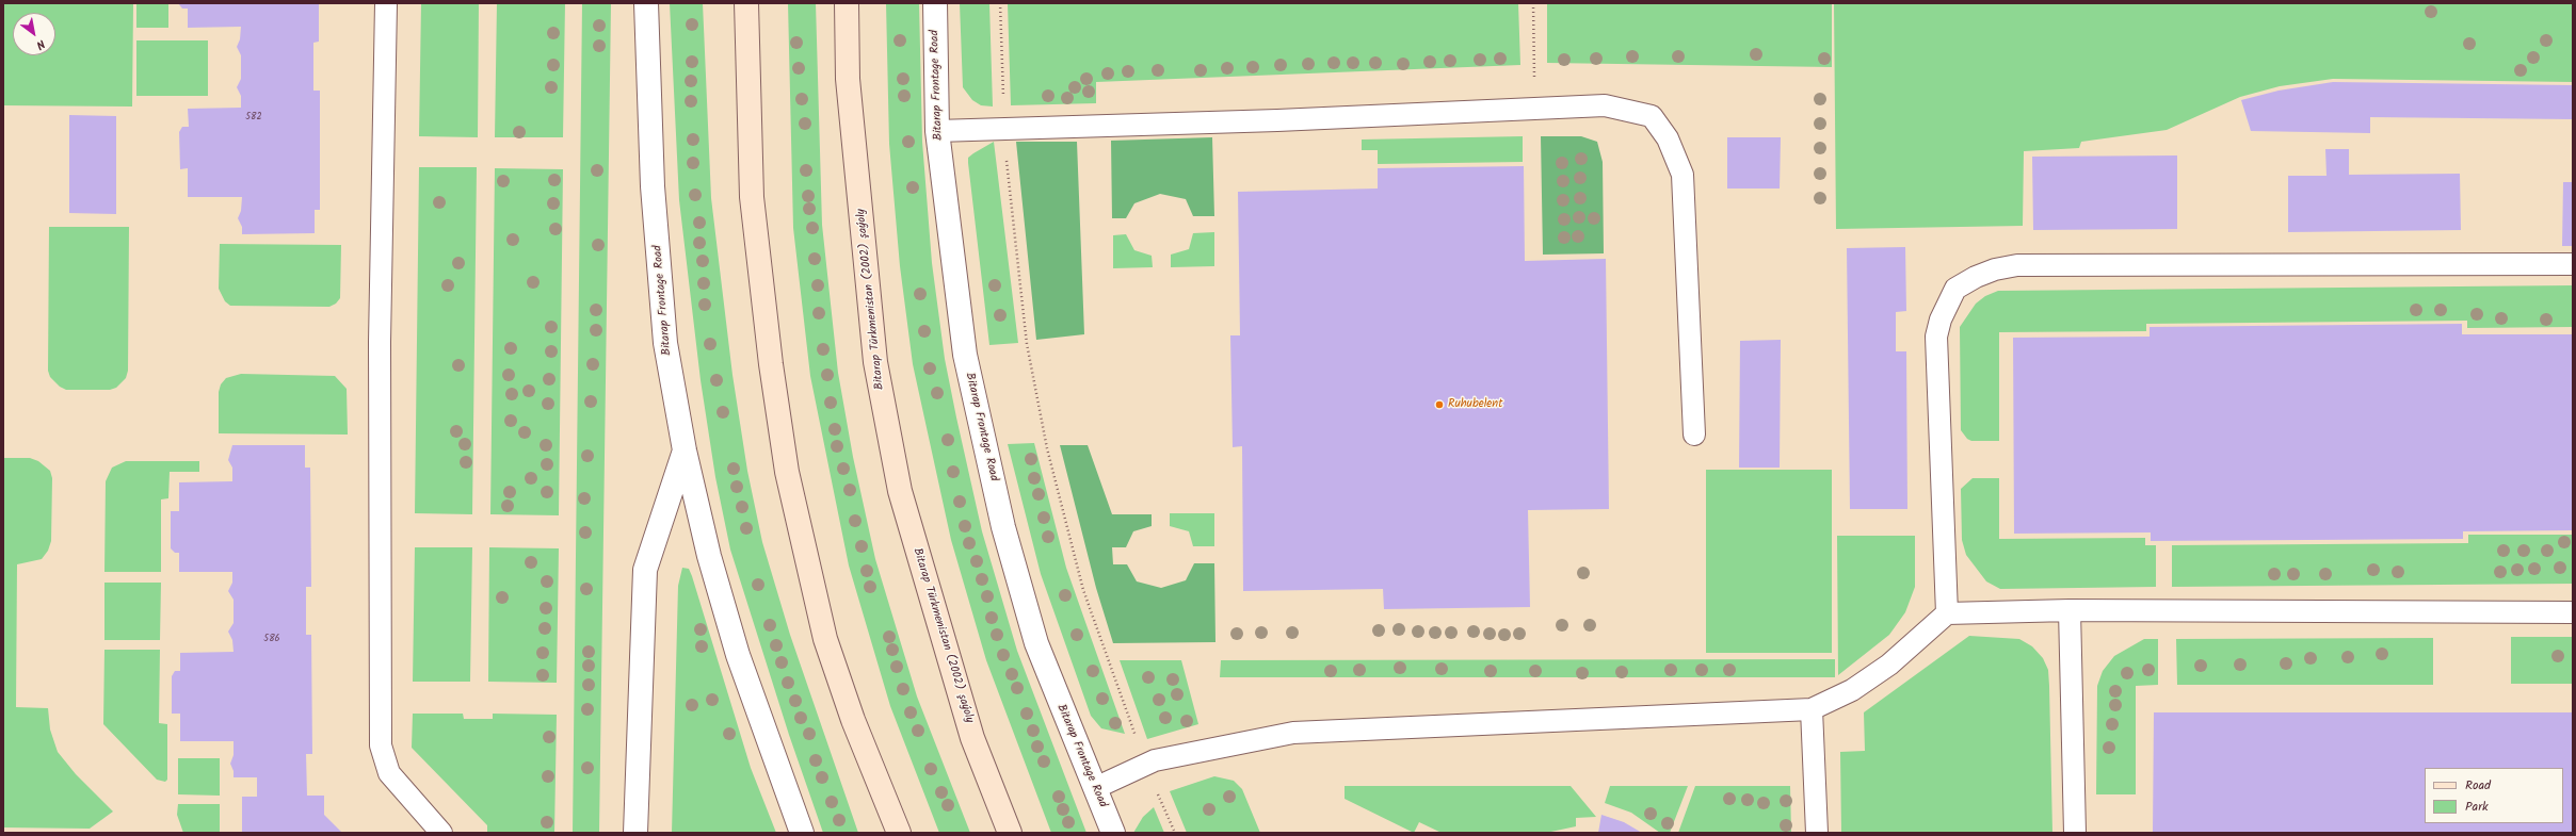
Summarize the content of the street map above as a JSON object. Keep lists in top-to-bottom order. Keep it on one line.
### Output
{"streets":{"main road":["Bitarap Türkmenistan (2002) şaýoly"],"street":["Bitarap Frontage Road"]},"places":["Ruhubelent"],"house_numbers":["582","586"],"legend":["Road","Park"],"north":"bottom right"}
